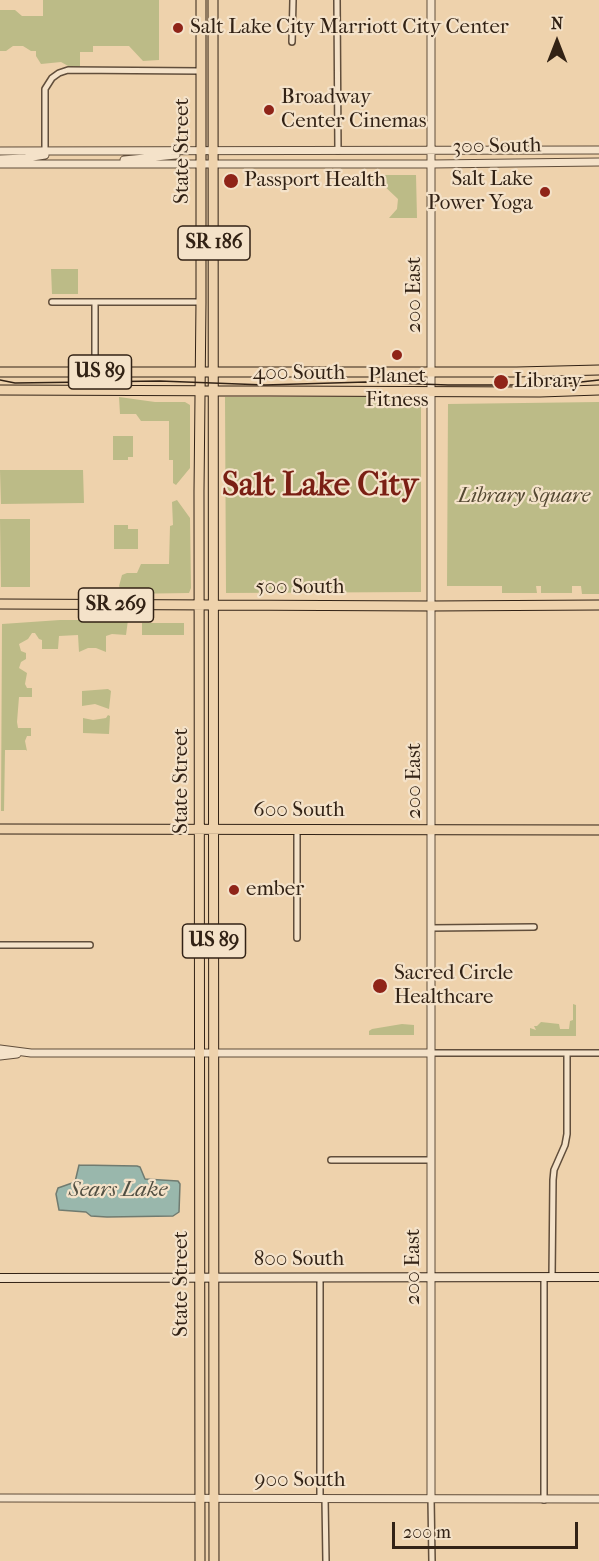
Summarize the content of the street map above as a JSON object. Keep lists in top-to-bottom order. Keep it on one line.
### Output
{"streets":{"main road":["State Street","SR 186","US 89","400 South","500 South","SR 269","600 South","800 South"],"street":["300 South","200 East","900 South"]},"crossings":[["300 South","State Street"],["300 South","200 East"],["State Street","400 South"],["State Street","500 South"],["State Street","600 South"],["State Street","800 South"],["State Street","900 South"],["200 East","400 South"],["200 East","500 South"],["200 East","600 South"],["200 East","800 South"],["200 East","900 South"]],"districts":["Salt Lake City"],"water":["Sears Lake"],"parks":["Library Square"],"places":["Salt Lake City Marriott City Center","Broadway Center Cinemas","Passport Health","Salt Lake Power Yoga","Planet Fitness","Library","ember","Sacred Circle Healthcare"],"scale_bar":"200 m","north":"top"}
